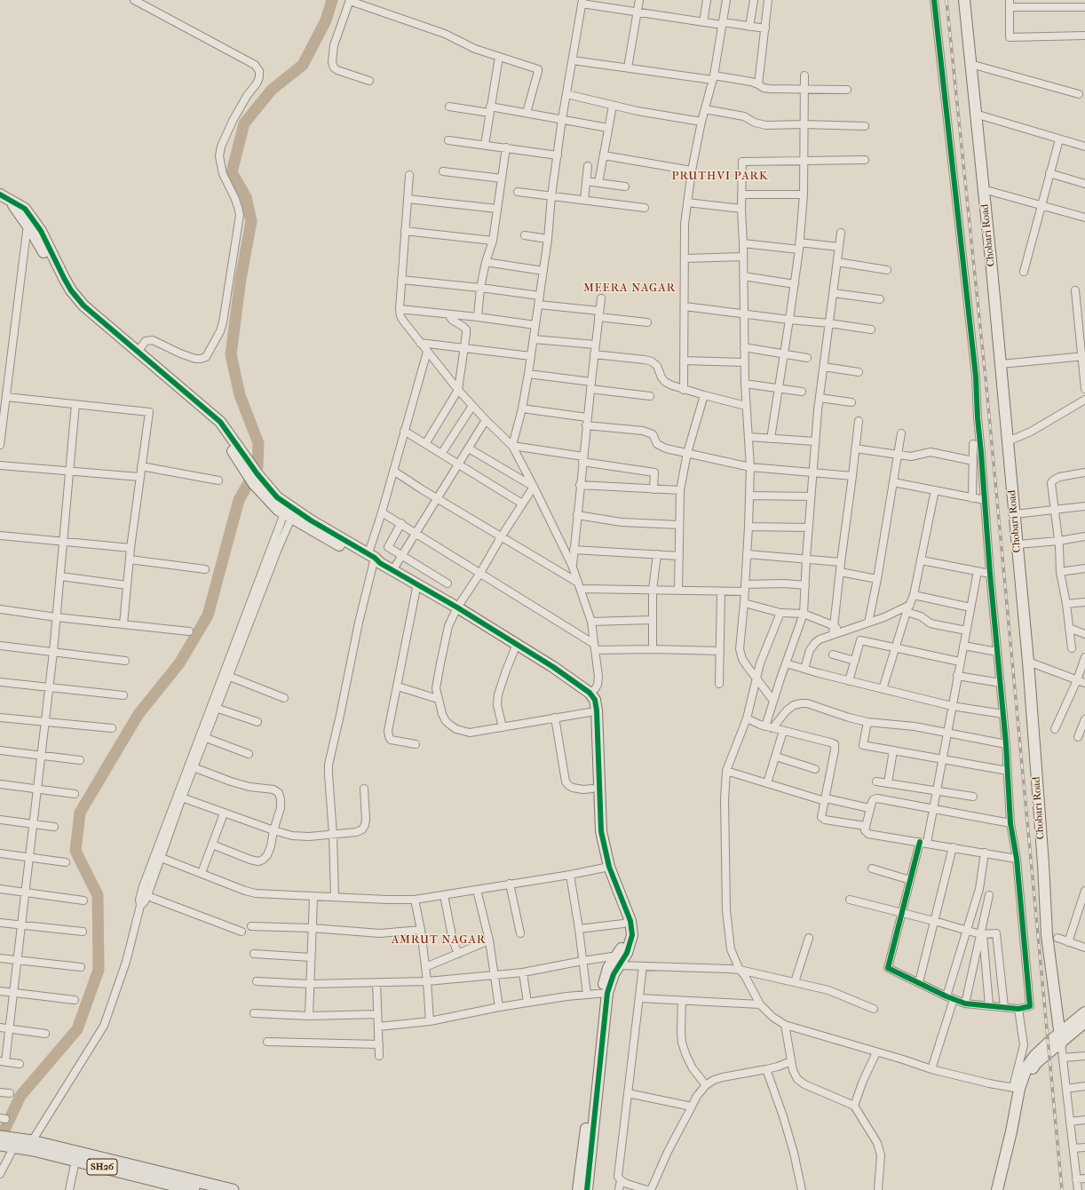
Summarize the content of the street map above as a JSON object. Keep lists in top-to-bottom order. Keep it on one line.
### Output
{"streets":{"main road":["SH26"],"street":["Chobari Road"]},"districts":["PRUTHVI PARK","MEERA NAGAR","AMRUT NAGAR"]}
